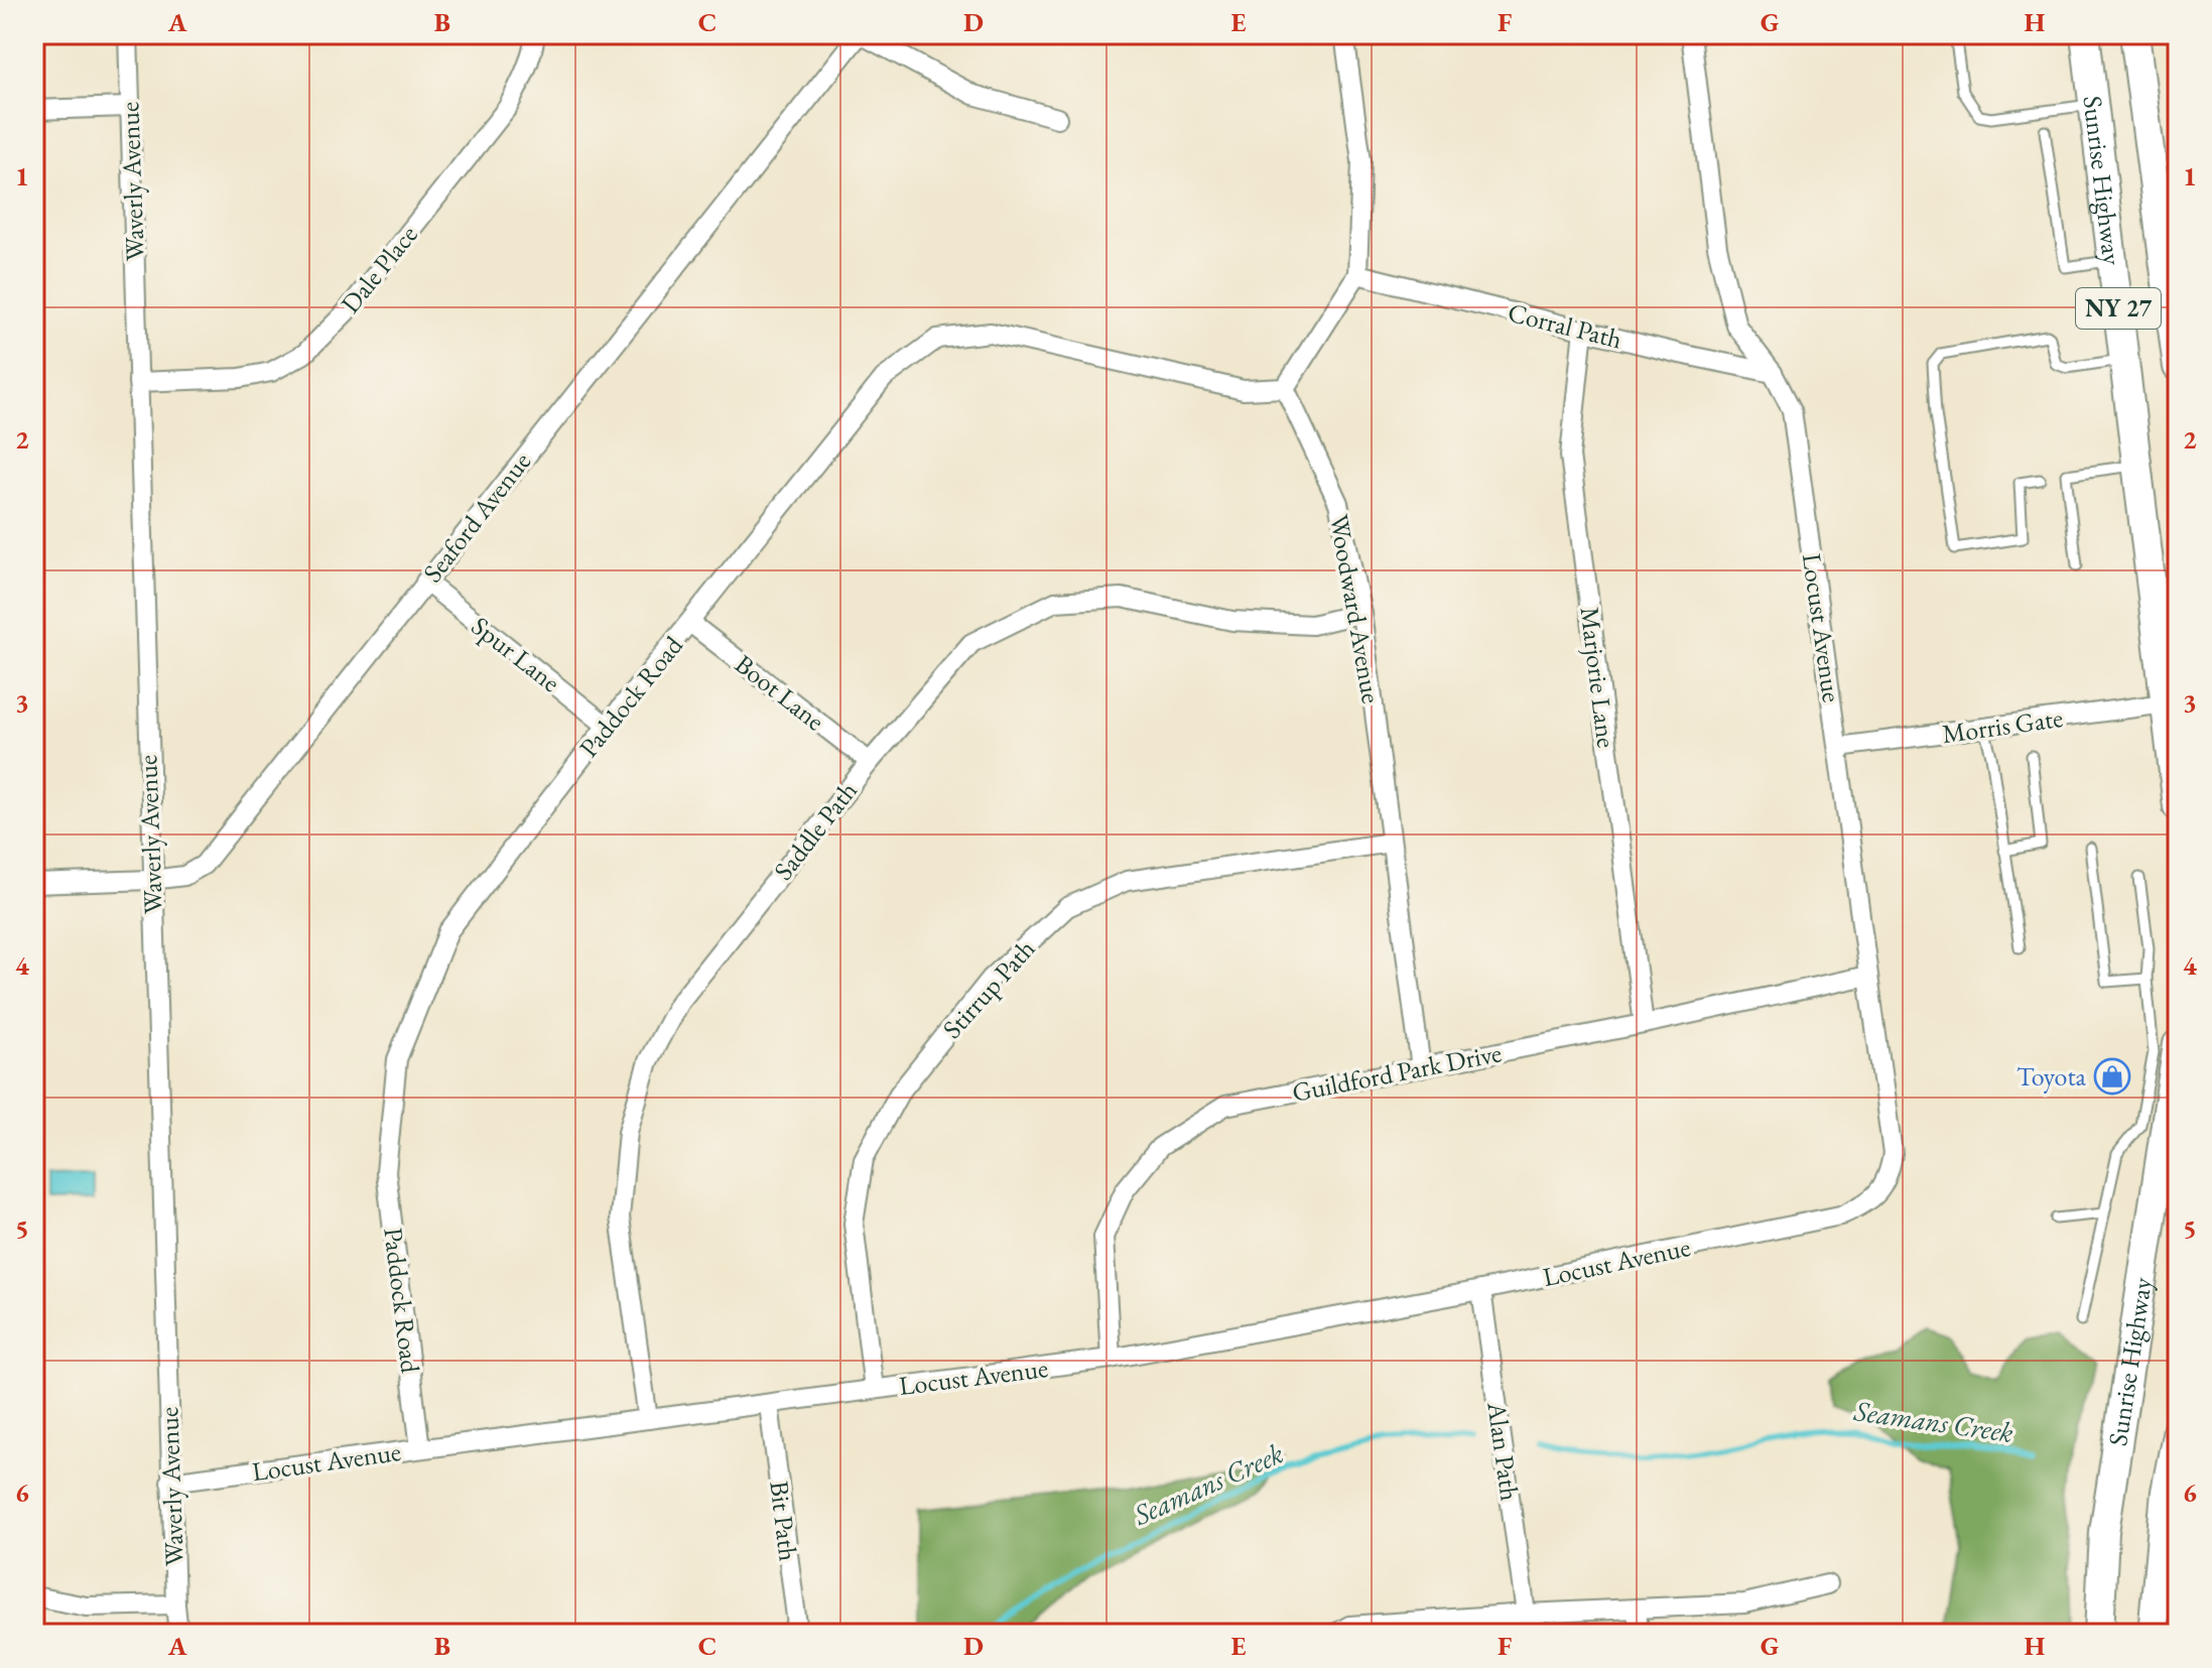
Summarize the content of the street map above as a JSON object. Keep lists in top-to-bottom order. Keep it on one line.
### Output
{"streets":{"highway":["Sunrise Highway","NY 27"],"street":["Waverly Avenue","Dale Place","Corral Path","Seaford Avenue","Woodward Avenue","Locust Avenue","Spur Lane","Marjorie Lane","Boot Lane","Paddock Road","Morris Gate","Saddle Path","Stirrup Path","Guildford Park Drive","Alan Path","Bit Path"]},"crossings":[["Sunrise Highway","Morris Gate"],["Waverly Avenue","Dale Place"],["Waverly Avenue","Seaford Avenue"],["Waverly Avenue","Locust Avenue"],["Corral Path","Locust Avenue"],["Corral Path","Marjorie Lane"],["Seaford Avenue","Spur Lane"],["Woodward Avenue","Paddock Road"],["Woodward Avenue","Saddle Path"],["Woodward Avenue","Stirrup Path"],["Woodward Avenue","Guildford Park Drive"],["Locust Avenue","Paddock Road"],["Locust Avenue","Morris Gate"],["Locust Avenue","Saddle Path"],["Locust Avenue","Stirrup Path"],["Locust Avenue","Guildford Park Drive"],["Locust Avenue","Alan Path"],["Locust Avenue","Bit Path"],["Spur Lane","Paddock Road"],["Marjorie Lane","Guildford Park Drive"],["Boot Lane","Paddock Road"],["Boot Lane","Saddle Path"]],"water":["Seamans Creek"],"places":{"shop":["Toyota"]},"grid":{"columns":["A","B","C","D","E","F","G","H"],"rows":["1","2","3","4","5","6"]}}
